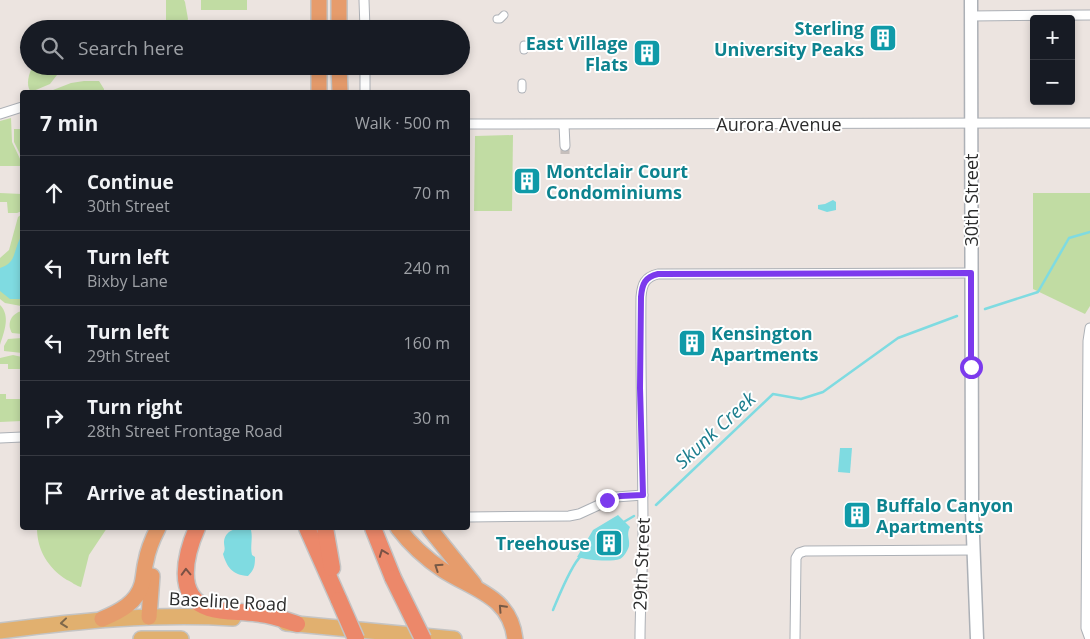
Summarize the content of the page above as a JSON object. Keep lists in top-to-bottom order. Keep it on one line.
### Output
{"streets":{"main road":["30th Street","Baseline Road"],"street":["Aurora Avenue","29th Street"]},"crossings":[["Aurora Avenue","30th Street"],["30th Street","29th Street"]],"water":["Skunk Creek"],"places":{"building":["Sterling University Peaks","East Village Flats","Montclair Court Condominiums","Kensington Apartments","Buffalo Canyon Apartments","Treehouse"]},"page":{"map_buttons":["+","−"],"search":"Search here","heading":["7 min","Walk · 500 m"],"list":[["Continue","30th Street","70 m"],["Turn left","Bixby Lane","240 m"],["Turn left","29th Street","160 m"],["Turn right","28th Street Frontage Road","30 m"],"Arrive at destination"]}}
